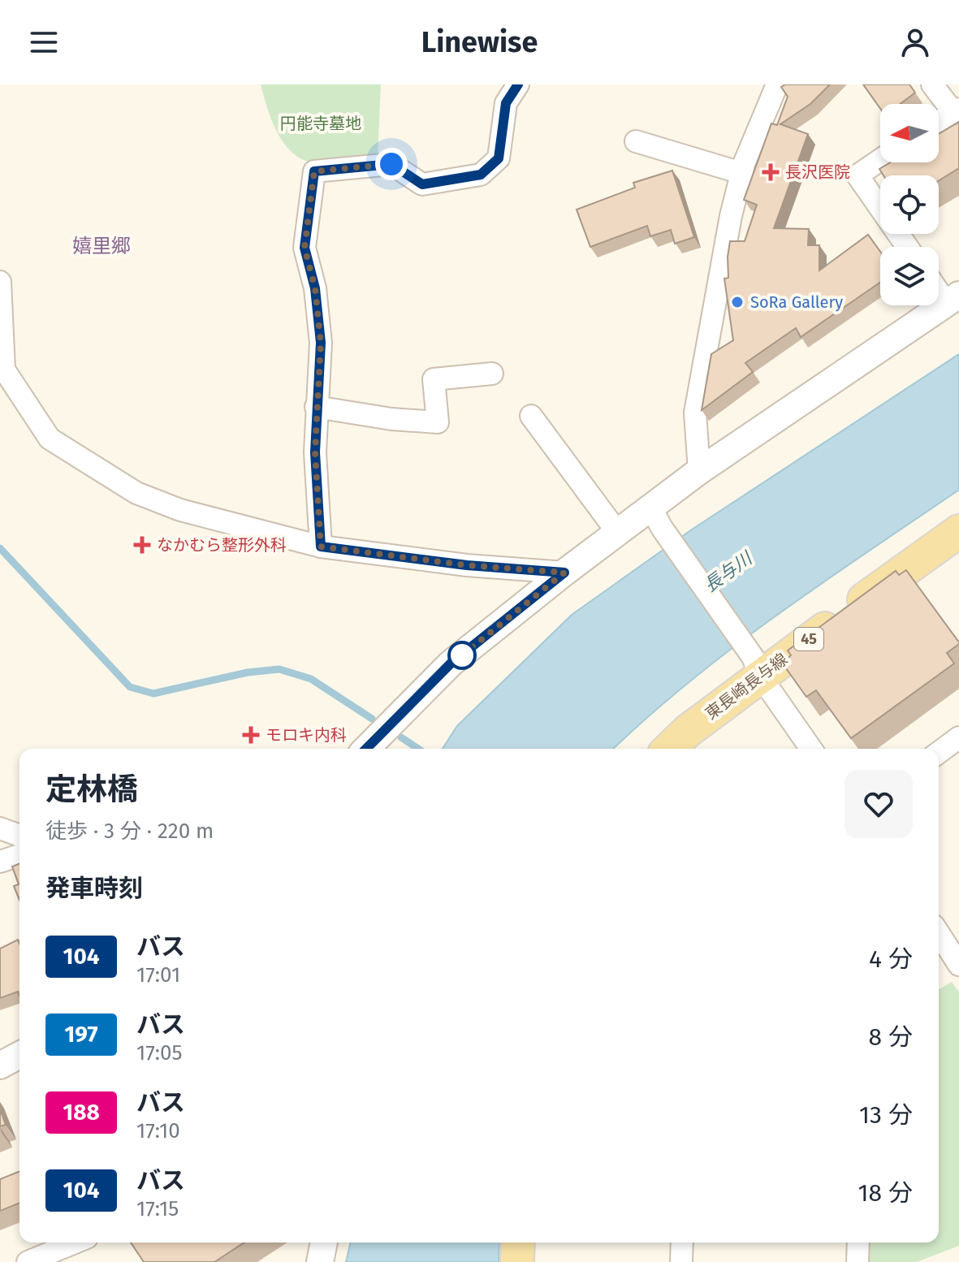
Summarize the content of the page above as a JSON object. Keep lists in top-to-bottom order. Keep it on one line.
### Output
{"streets":{"main road":["45","東長崎長与線"]},"districts":["嬉里郷"],"water":["長与川"],"parks":["円能寺墓地"],"places":{"health":["長沢医院","なかむら整形外科","モロキ内科"],"other":["SoRa Gallery"]},"lines":["bus line 104"],"north":"left","page":{"header":"Linewise","heading":[["定林橋","徒歩 · 3 分 · 220 m"],"発車時刻"],"list":[{"mark":"104","name":"バス","note":"17:01","value":"4 分"},{"mark":"197","name":"バス","note":"17:05","value":"8 分"},{"mark":"188","name":"バス","note":"17:10","value":"13 分"},{"mark":"104","name":"バス","note":"17:15","value":"18 分"}]}}
